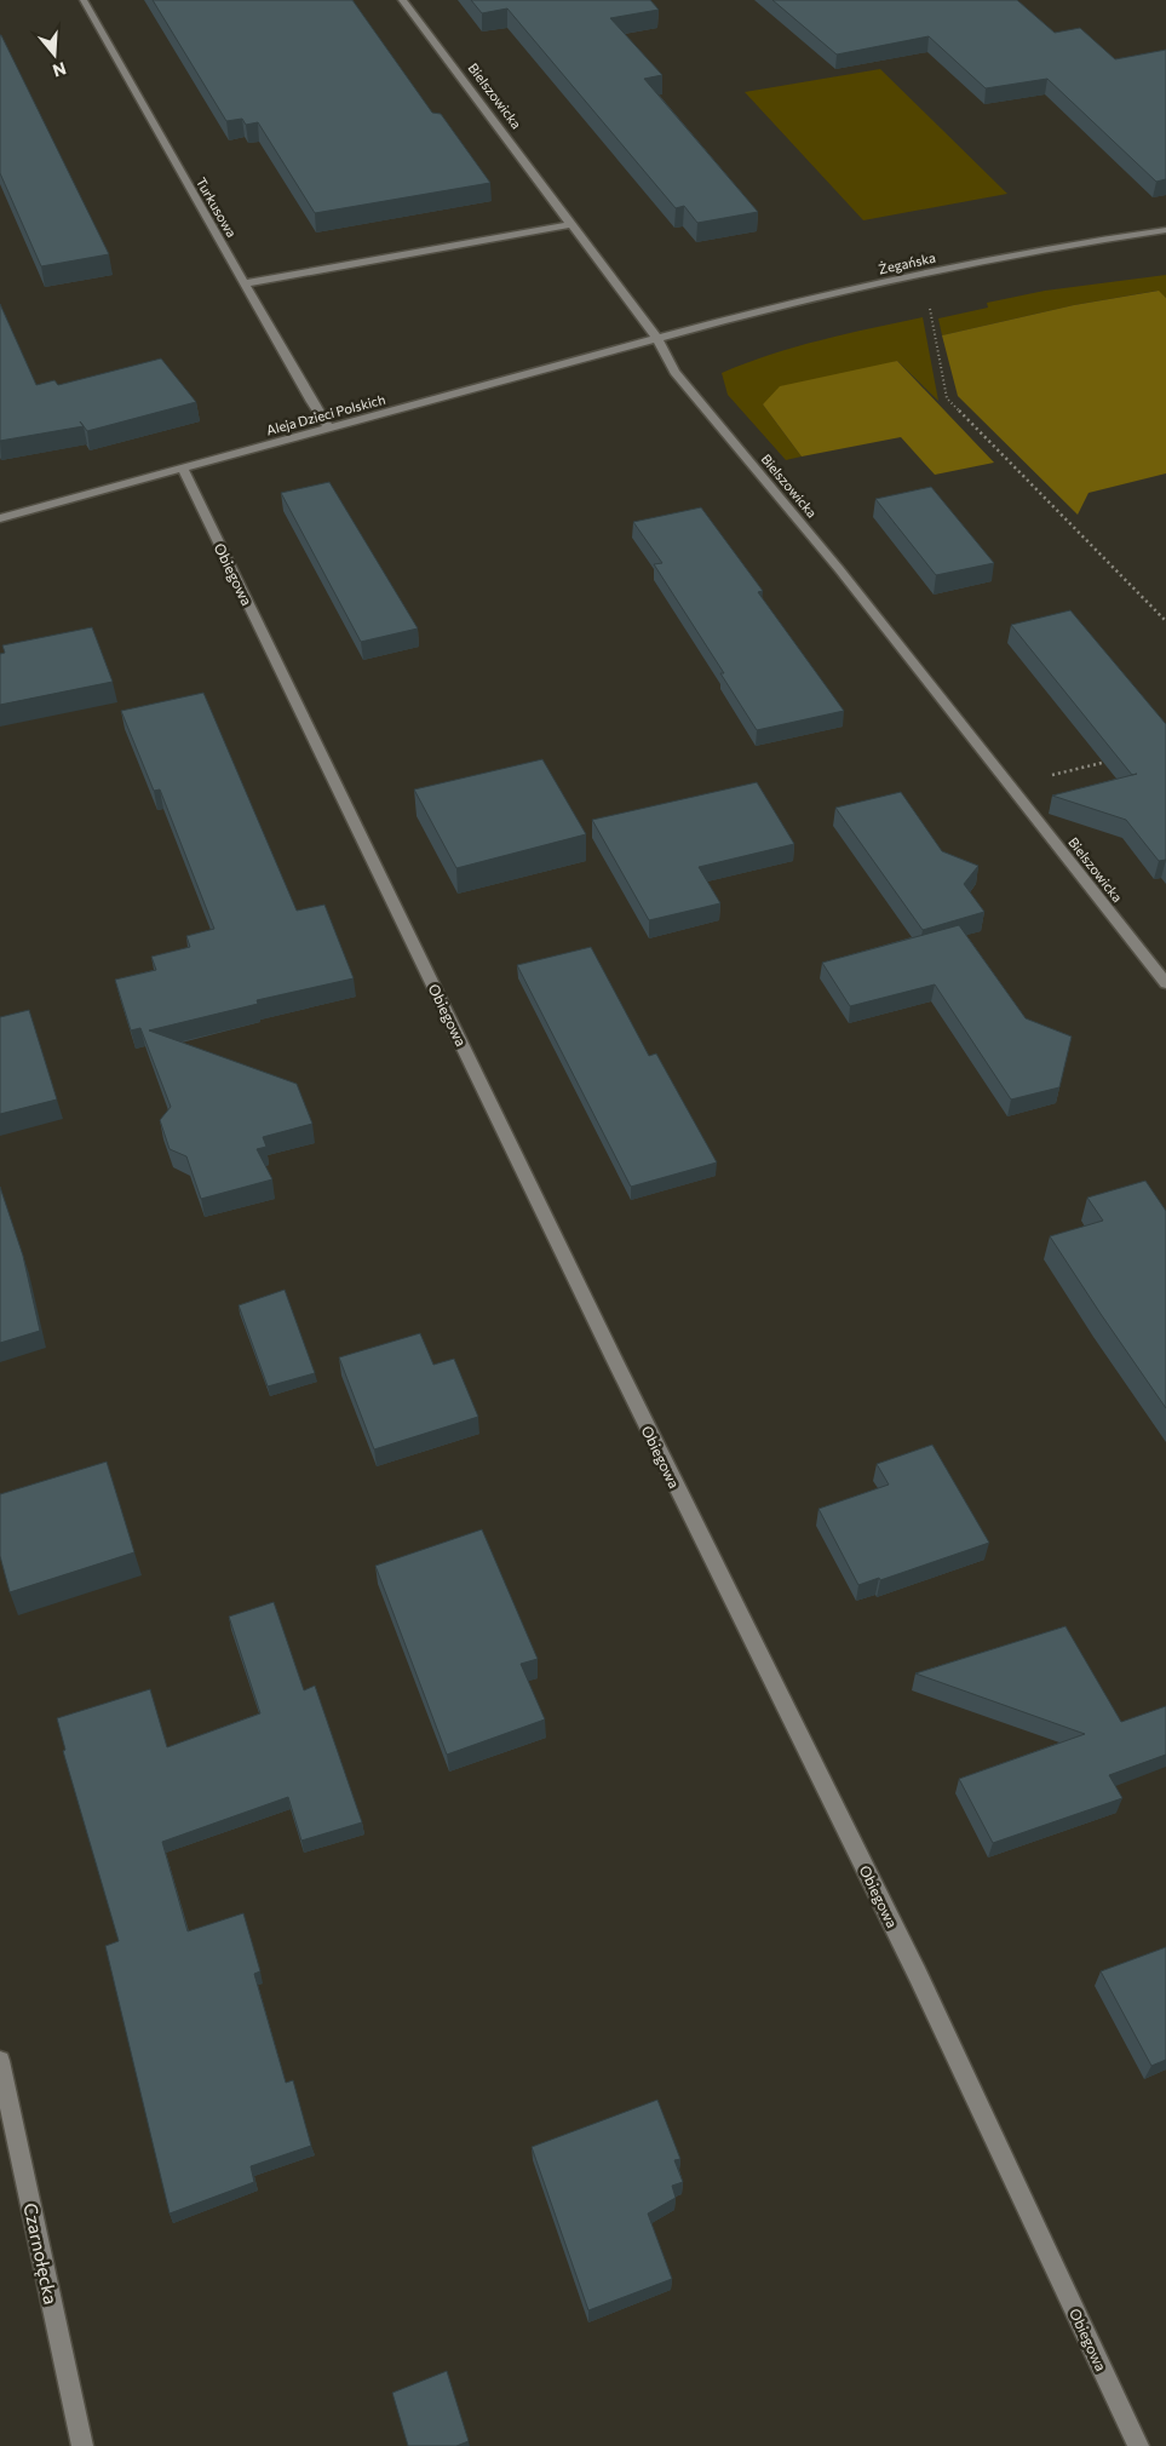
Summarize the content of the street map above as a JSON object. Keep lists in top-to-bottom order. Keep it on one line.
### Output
{"streets":{"street":["Bielszowicka","Turkusowa","Żegańska","Aleja Dzieci Polskich","Obiegowa","Czarnołęcka"]},"crossings":[["Bielszowicka","Żegańska"],["Bielszowicka","Aleja Dzieci Polskich"],["Turkusowa","Aleja Dzieci Polskich"],["Żegańska","Aleja Dzieci Polskich"],["Aleja Dzieci Polskich","Obiegowa"]],"north":"bottom"}
